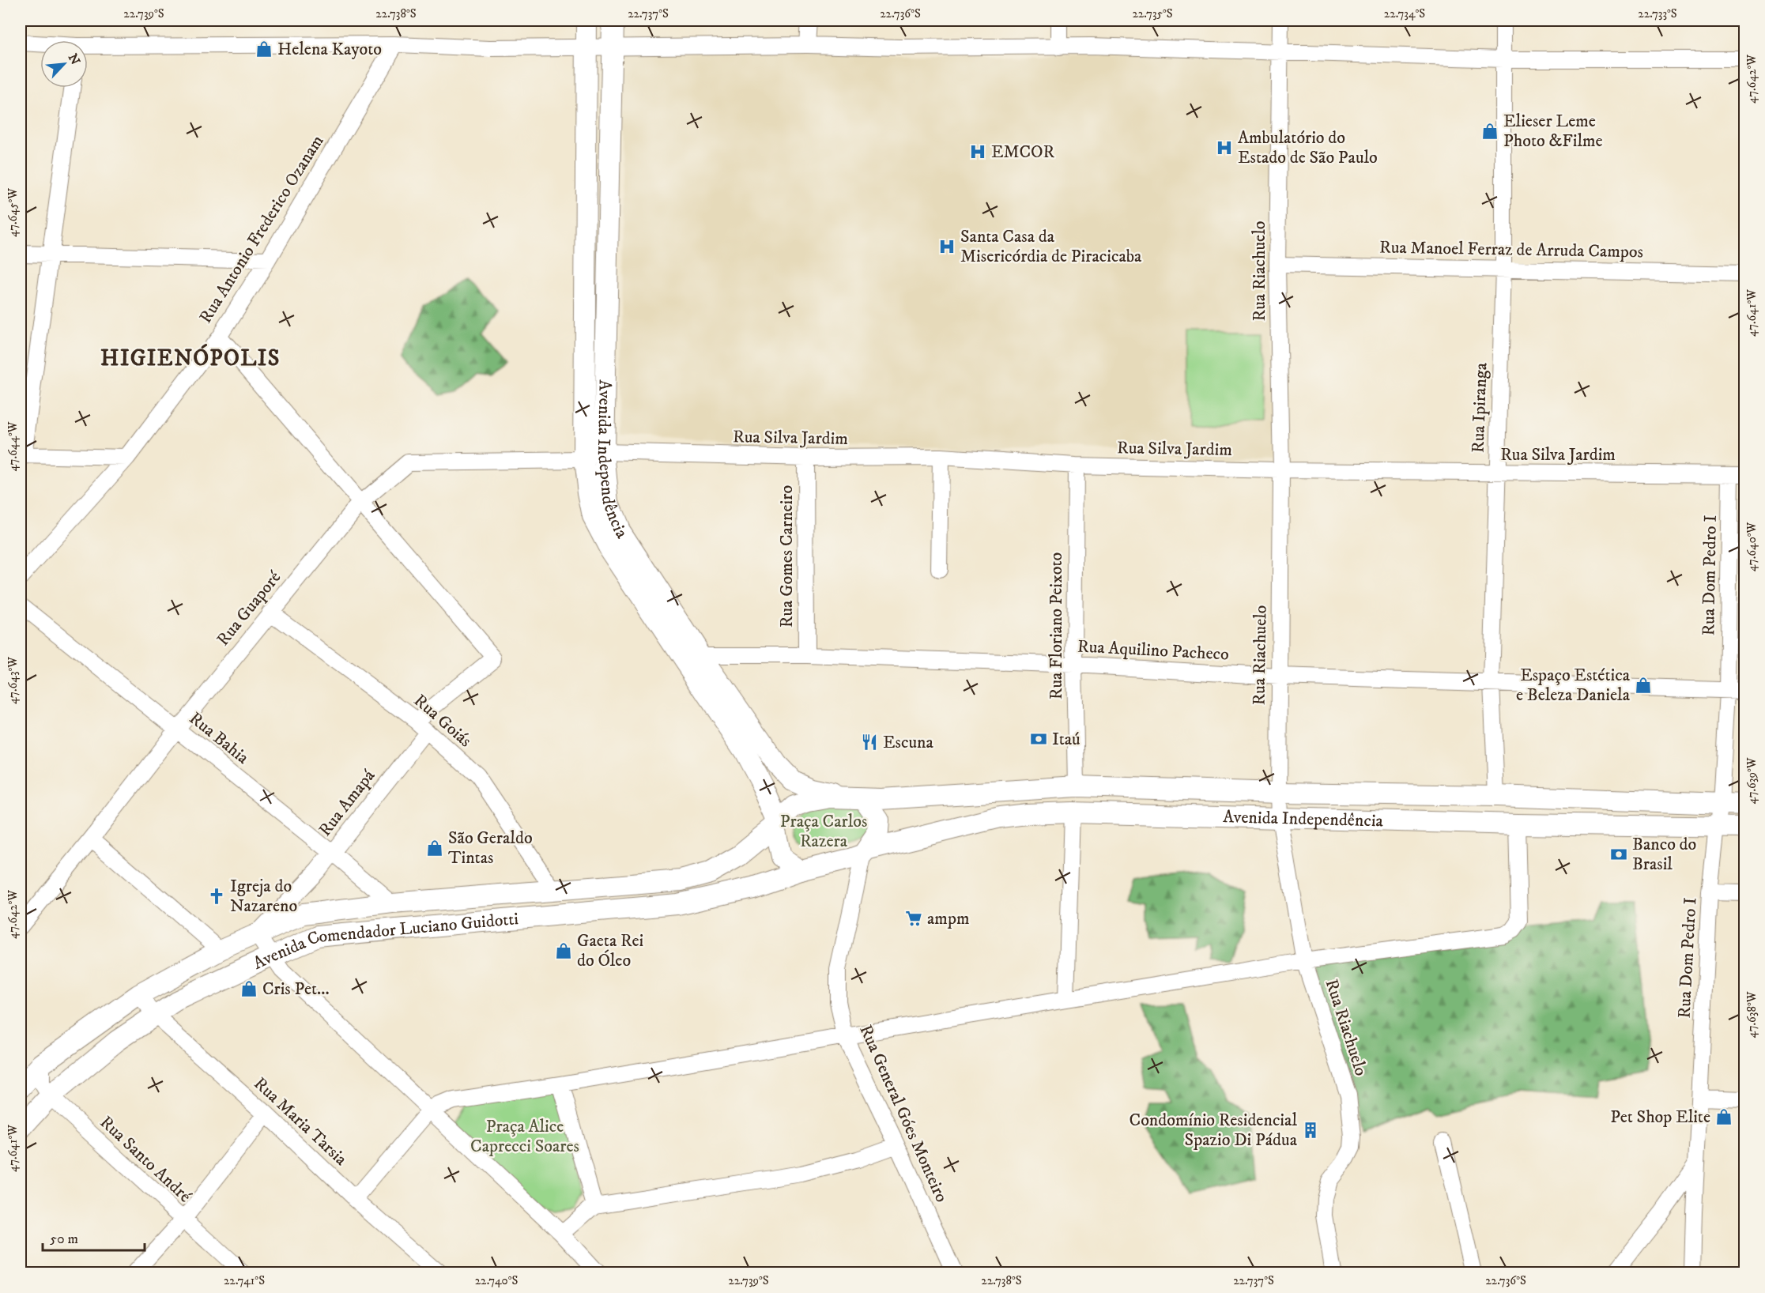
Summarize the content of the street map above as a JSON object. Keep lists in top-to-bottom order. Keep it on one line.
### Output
{"streets":{"main road":["Avenida Independência","Avenida Comendador Luciano Guidotti"],"street":["Rua Antonio Frederico Ozanam","Rua Manoel Ferraz de Arruda Campos","Rua Riachuelo","Rua Ipiranga","Rua Silva Jardim","Rua Gomes Carneiro","Rua Dom Pedro I","Rua Guaporé","Rua Floriano Peixoto","Rua Aquilino Pacheco","Rua Goiás","Rua Bahia","Rua Amapá","Rua General Góes Monteiro","Rua Maria Tarsia","Rua Santo André"]},"crossings":[["Rua Manoel Ferraz de Arruda Campos","Rua Riachuelo"],["Rua Manoel Ferraz de Arruda Campos","Rua Ipiranga"],["Rua Riachuelo","Rua Silva Jardim"],["Rua Riachuelo","Avenida Independência"],["Rua Riachuelo","Rua Aquilino Pacheco"],["Rua Ipiranga","Rua Silva Jardim"],["Rua Ipiranga","Avenida Independência"],["Rua Ipiranga","Rua Aquilino Pacheco"],["Rua Silva Jardim","Avenida Independência"],["Rua Silva Jardim","Rua Gomes Carneiro"],["Rua Silva Jardim","Rua Dom Pedro I"],["Rua Silva Jardim","Rua Floriano Peixoto"],["Avenida Independência","Rua Dom Pedro I"],["Avenida Independência","Rua Guaporé"],["Avenida Independência","Rua Floriano Peixoto"],["Avenida Independência","Rua Aquilino Pacheco"],["Avenida Independência","Avenida Comendador Luciano Guidotti"],["Avenida Independência","Rua General Góes Monteiro"],["Rua Gomes Carneiro","Rua Aquilino Pacheco"],["Rua Dom Pedro I","Rua Aquilino Pacheco"],["Rua Guaporé","Rua Goiás"],["Rua Guaporé","Rua Bahia"],["Rua Floriano Peixoto","Rua Aquilino Pacheco"],["Rua Goiás","Rua Amapá"],["Rua Goiás","Avenida Comendador Luciano Guidotti"],["Rua Bahia","Rua Amapá"],["Rua Bahia","Avenida Comendador Luciano Guidotti"],["Rua Amapá","Avenida Comendador Luciano Guidotti"],["Avenida Comendador Luciano Guidotti","Rua General Góes Monteiro"],["Avenida Comendador Luciano Guidotti","Rua Maria Tarsia"],["Avenida Comendador Luciano Guidotti","Rua Santo André"]],"districts":["HIGIENÓPOLIS"],"parks":["Praça Carlos Razera","Praça Alice Caprecci Soares"],"places":{"shop":["Helena Kayoto","Elieser Leme Photo &Filme","Espaço Estética e Beleza Daniela","São Geraldo Tintas","Gaeta Rei do Óleo","Cris Pet...","Pet Shop Elite"],"hospital":["Ambulatório do Estado de São Paulo","EMCOR","Santa Casa da Misericórdia de Piracicaba"],"bank":["Itaú","Banco do Brasil"],"restaurant":["Escuna"],"church":["Igreja do Nazareno"],"supermarket":["ampm"],"building":["Condomínio Residencial Spazio Di Pádua"]},"scale_bar":"50 m","north":"top right","coordinates":["22.739°S","22.738°S","22.737°S","22.736°S","22.735°S","22.734°S","22.733°S","47.642°W","47.645°W","47.641°W","47.644°W","47.640°W","47.643°W","47.639°W","47.638°W","22.741°S","22.740°S"]}
